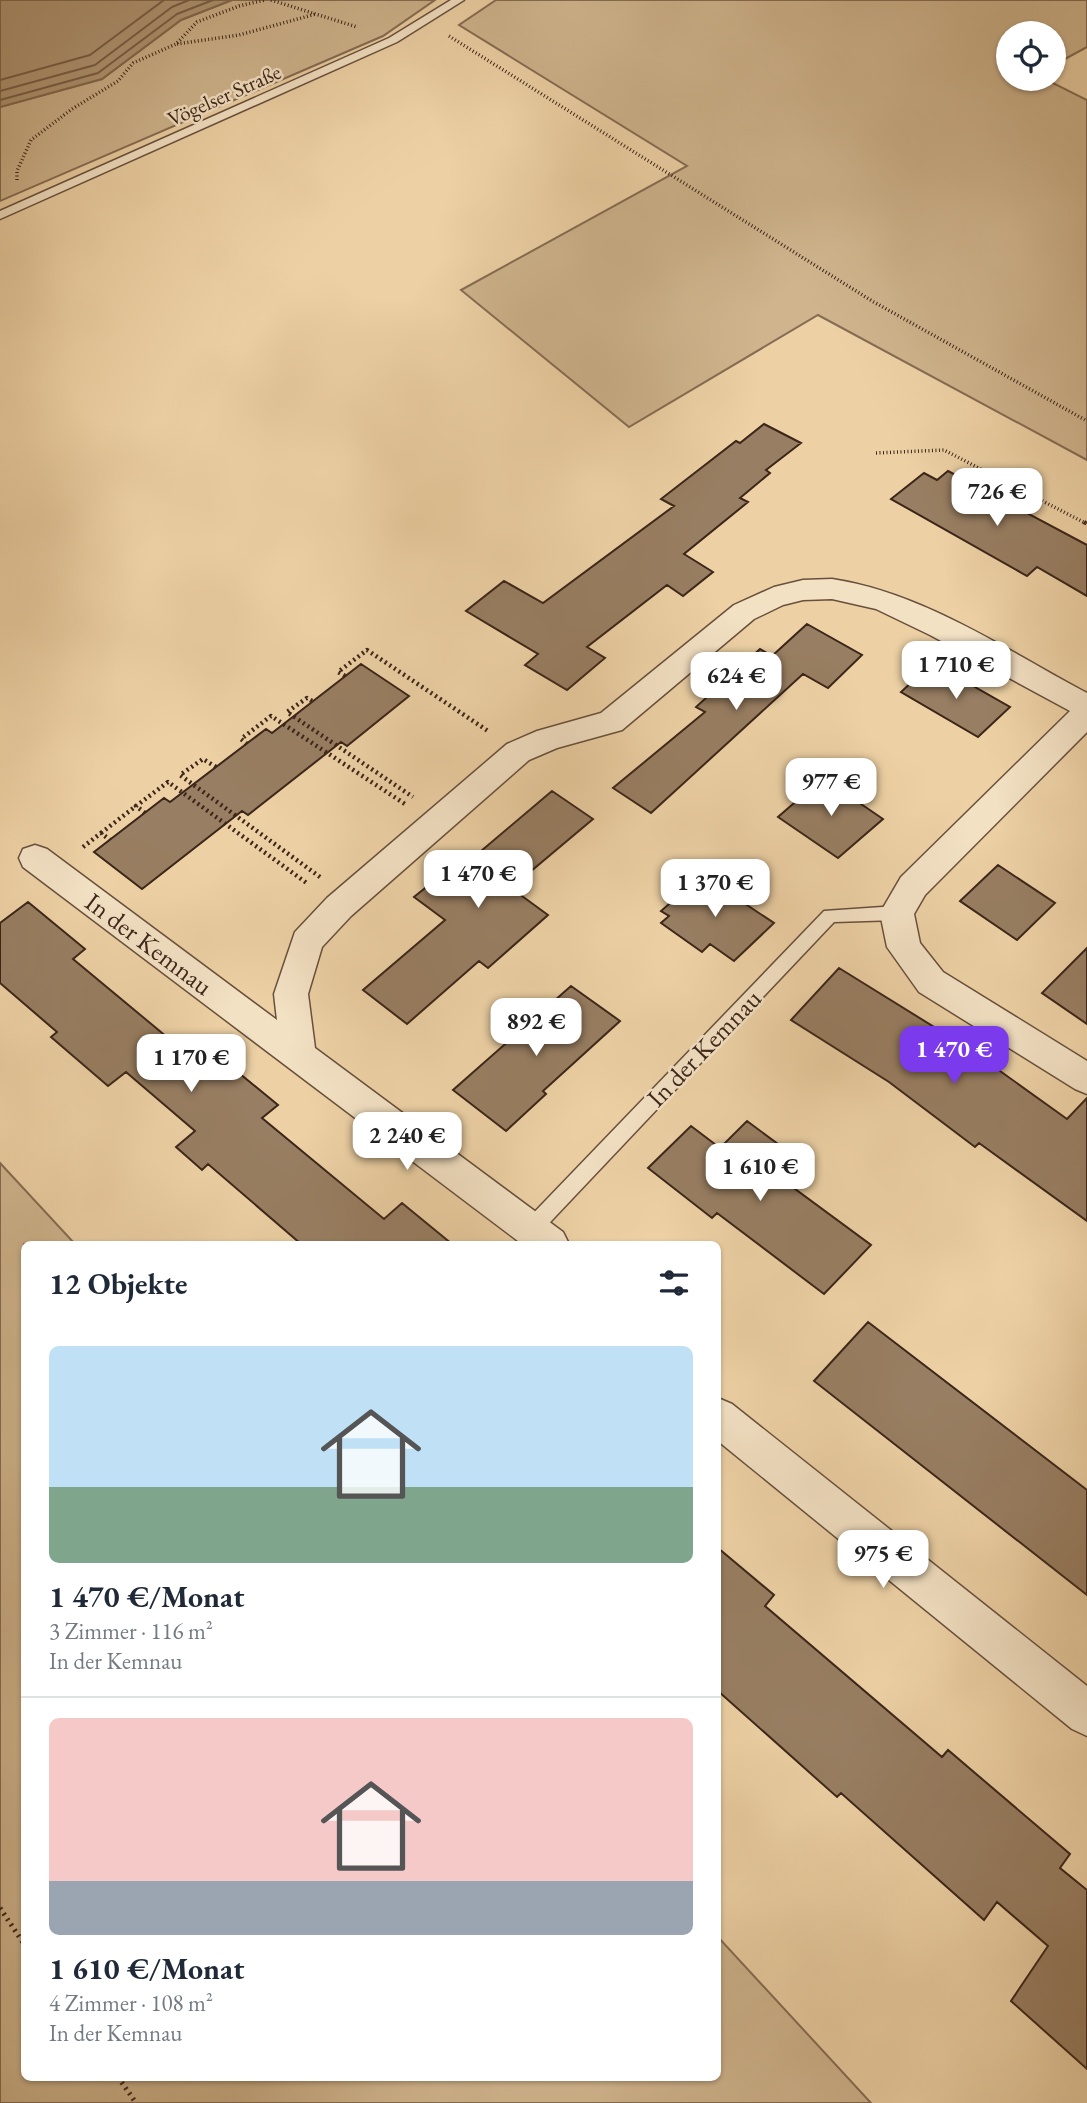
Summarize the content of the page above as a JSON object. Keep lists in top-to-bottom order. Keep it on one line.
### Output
{"streets":{"street":["In der Kemnau"],"lane":["Vögelser Straße"]},"page":{"price":["726 €","1 710 €","624 €","977 €","1 470 €","1 370 €","892 €","1 470 €","1 170 €","2 240 €","1 610 €","975 €"],"heading":"12 Objekte","list":[{"name":"1 470 €/Monat","note":"3 Zimmer · 116 m² · In der Kemnau"},{"name":"1 610 €/Monat","note":"4 Zimmer · 108 m² · In der Kemnau"}]}}
